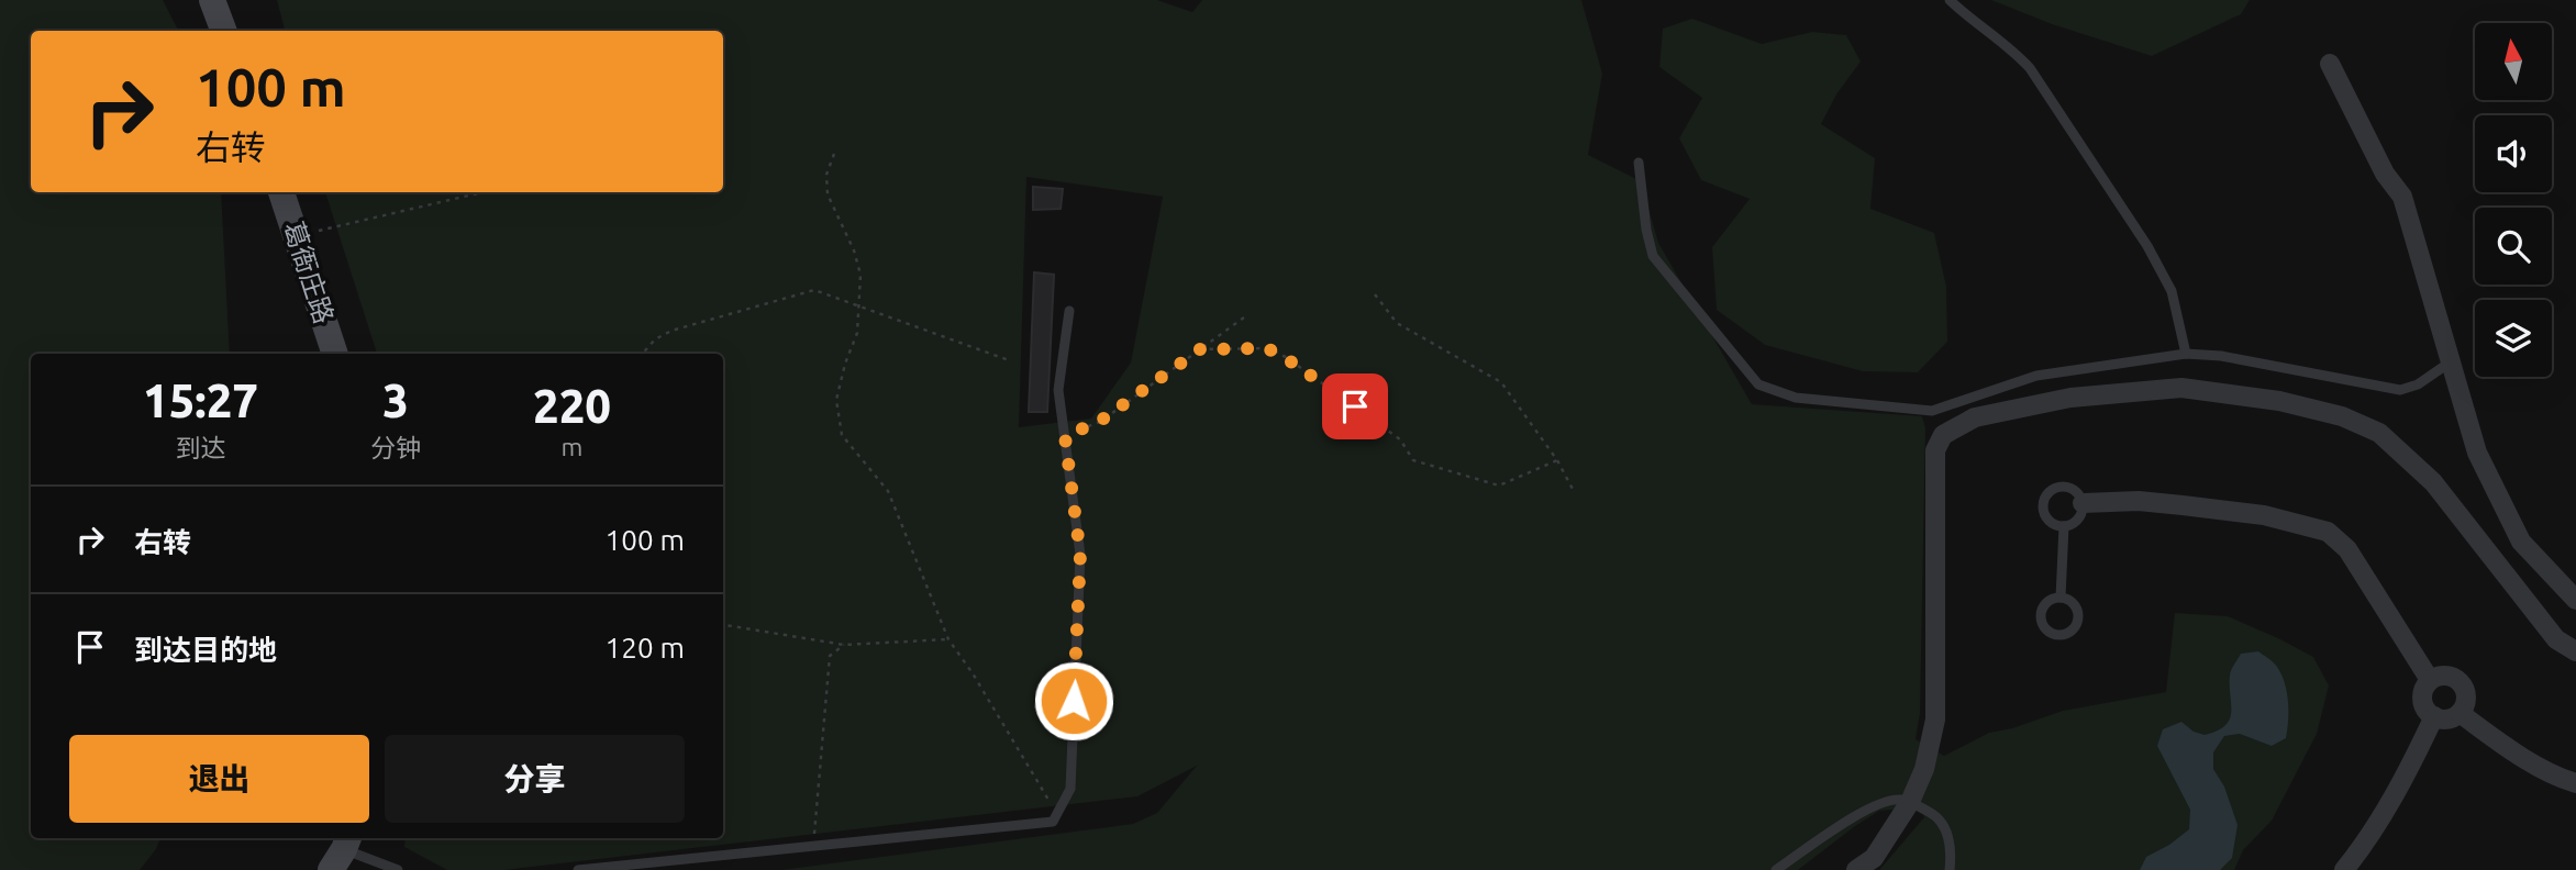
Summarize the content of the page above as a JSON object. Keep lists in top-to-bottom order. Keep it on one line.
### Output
{"streets":{"street":["葛衙庄路"]},"north":"top","page":{"turn":["100 m","右转"],"eta":["15:27","到达","3","分钟","220","m"],"list":[{"name":"右转","value":"100 m"},{"name":"到达目的地","value":"120 m"}],"buttons":["退出","分享"]}}
